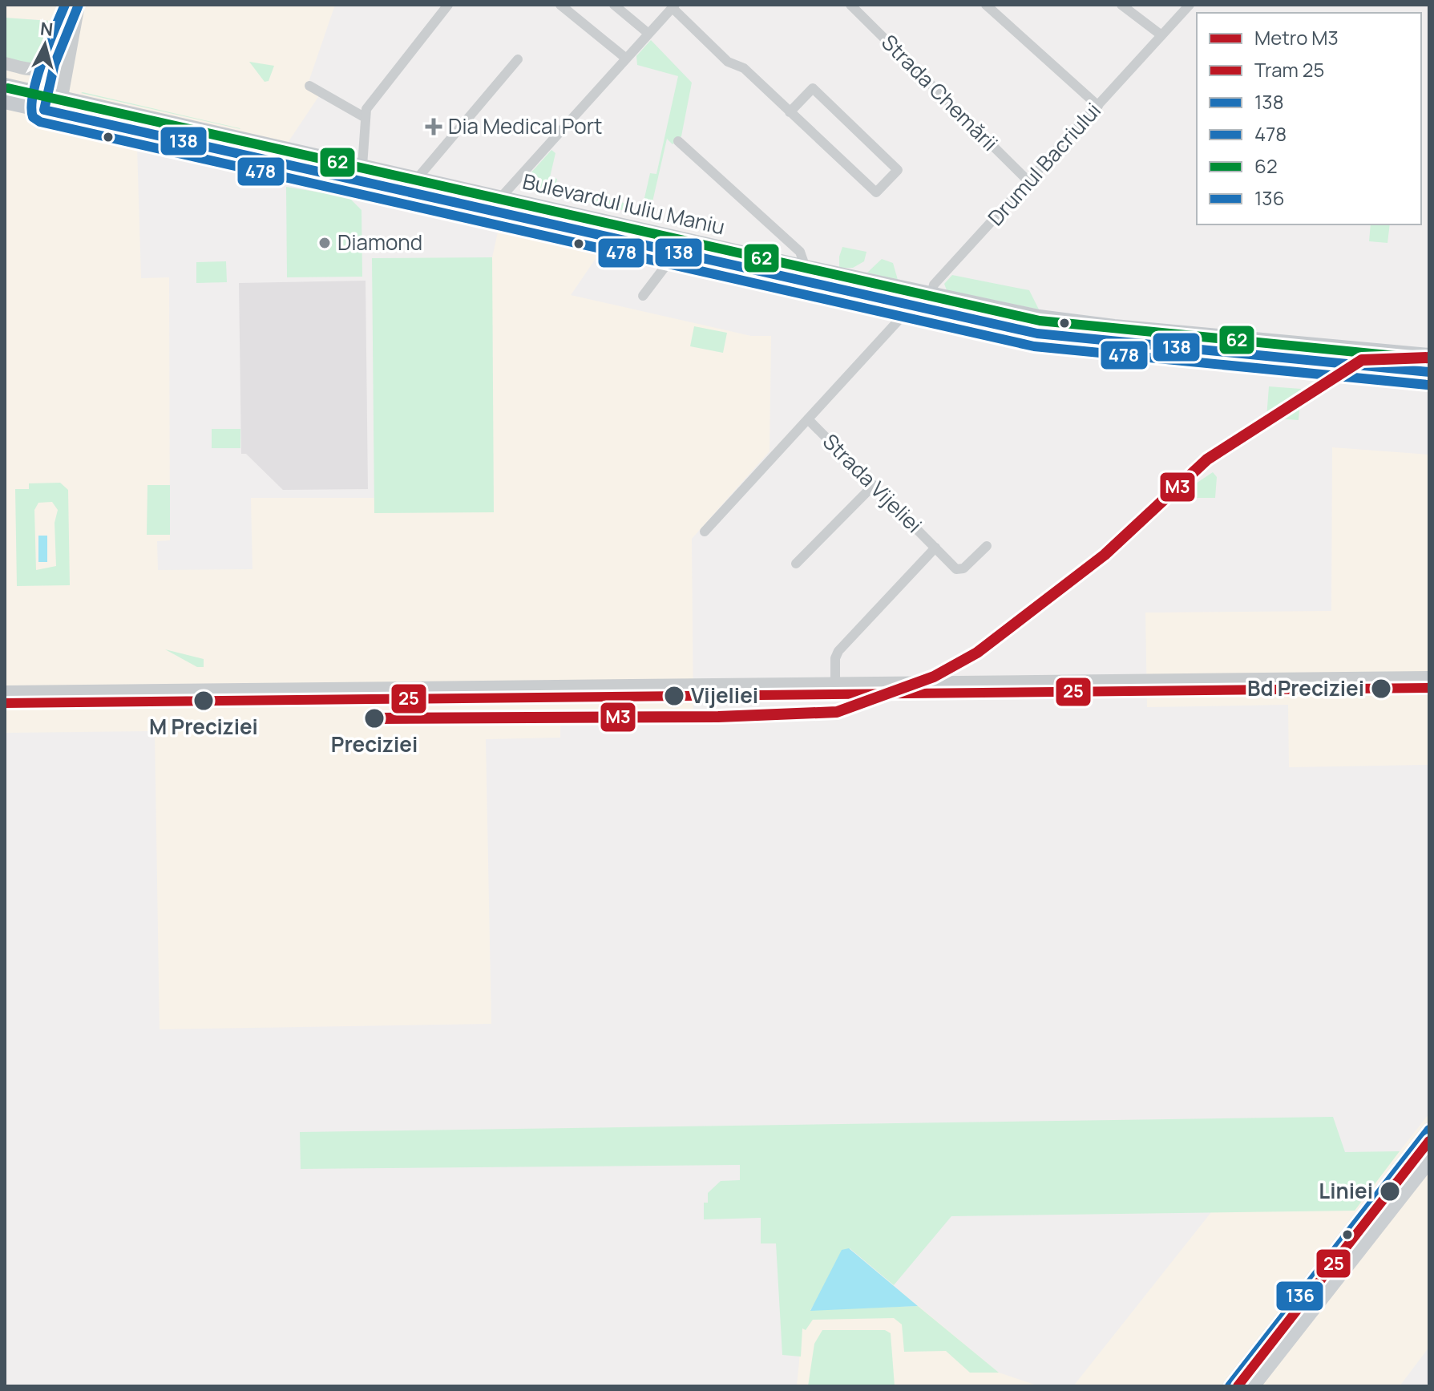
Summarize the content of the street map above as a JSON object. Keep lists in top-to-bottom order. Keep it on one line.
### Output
{"streets":{"main road":["Bulevardul Iuliu Maniu"],"street":["Strada Chemării","Drumul Bacriului","Strada Vijeliei"]},"crossings":[["Strada Chemării","Drumul Bacriului"],["Drumul Bacriului","Bulevardul Iuliu Maniu"],["Bulevardul Iuliu Maniu","Strada Vijeliei"]],"places":{"health":["Dia Medical Port"],"other":["Diamond","Bd Preciziei","Vijeliei","M Preciziei","Preciziei","Liniei"]},"lines":["transit line 138","transit line 478","transit line 62","metro line M3","tram line 25","transit line 136"],"legend":["Metro M3","Tram 25","138","478","62","136"],"north":"top"}
